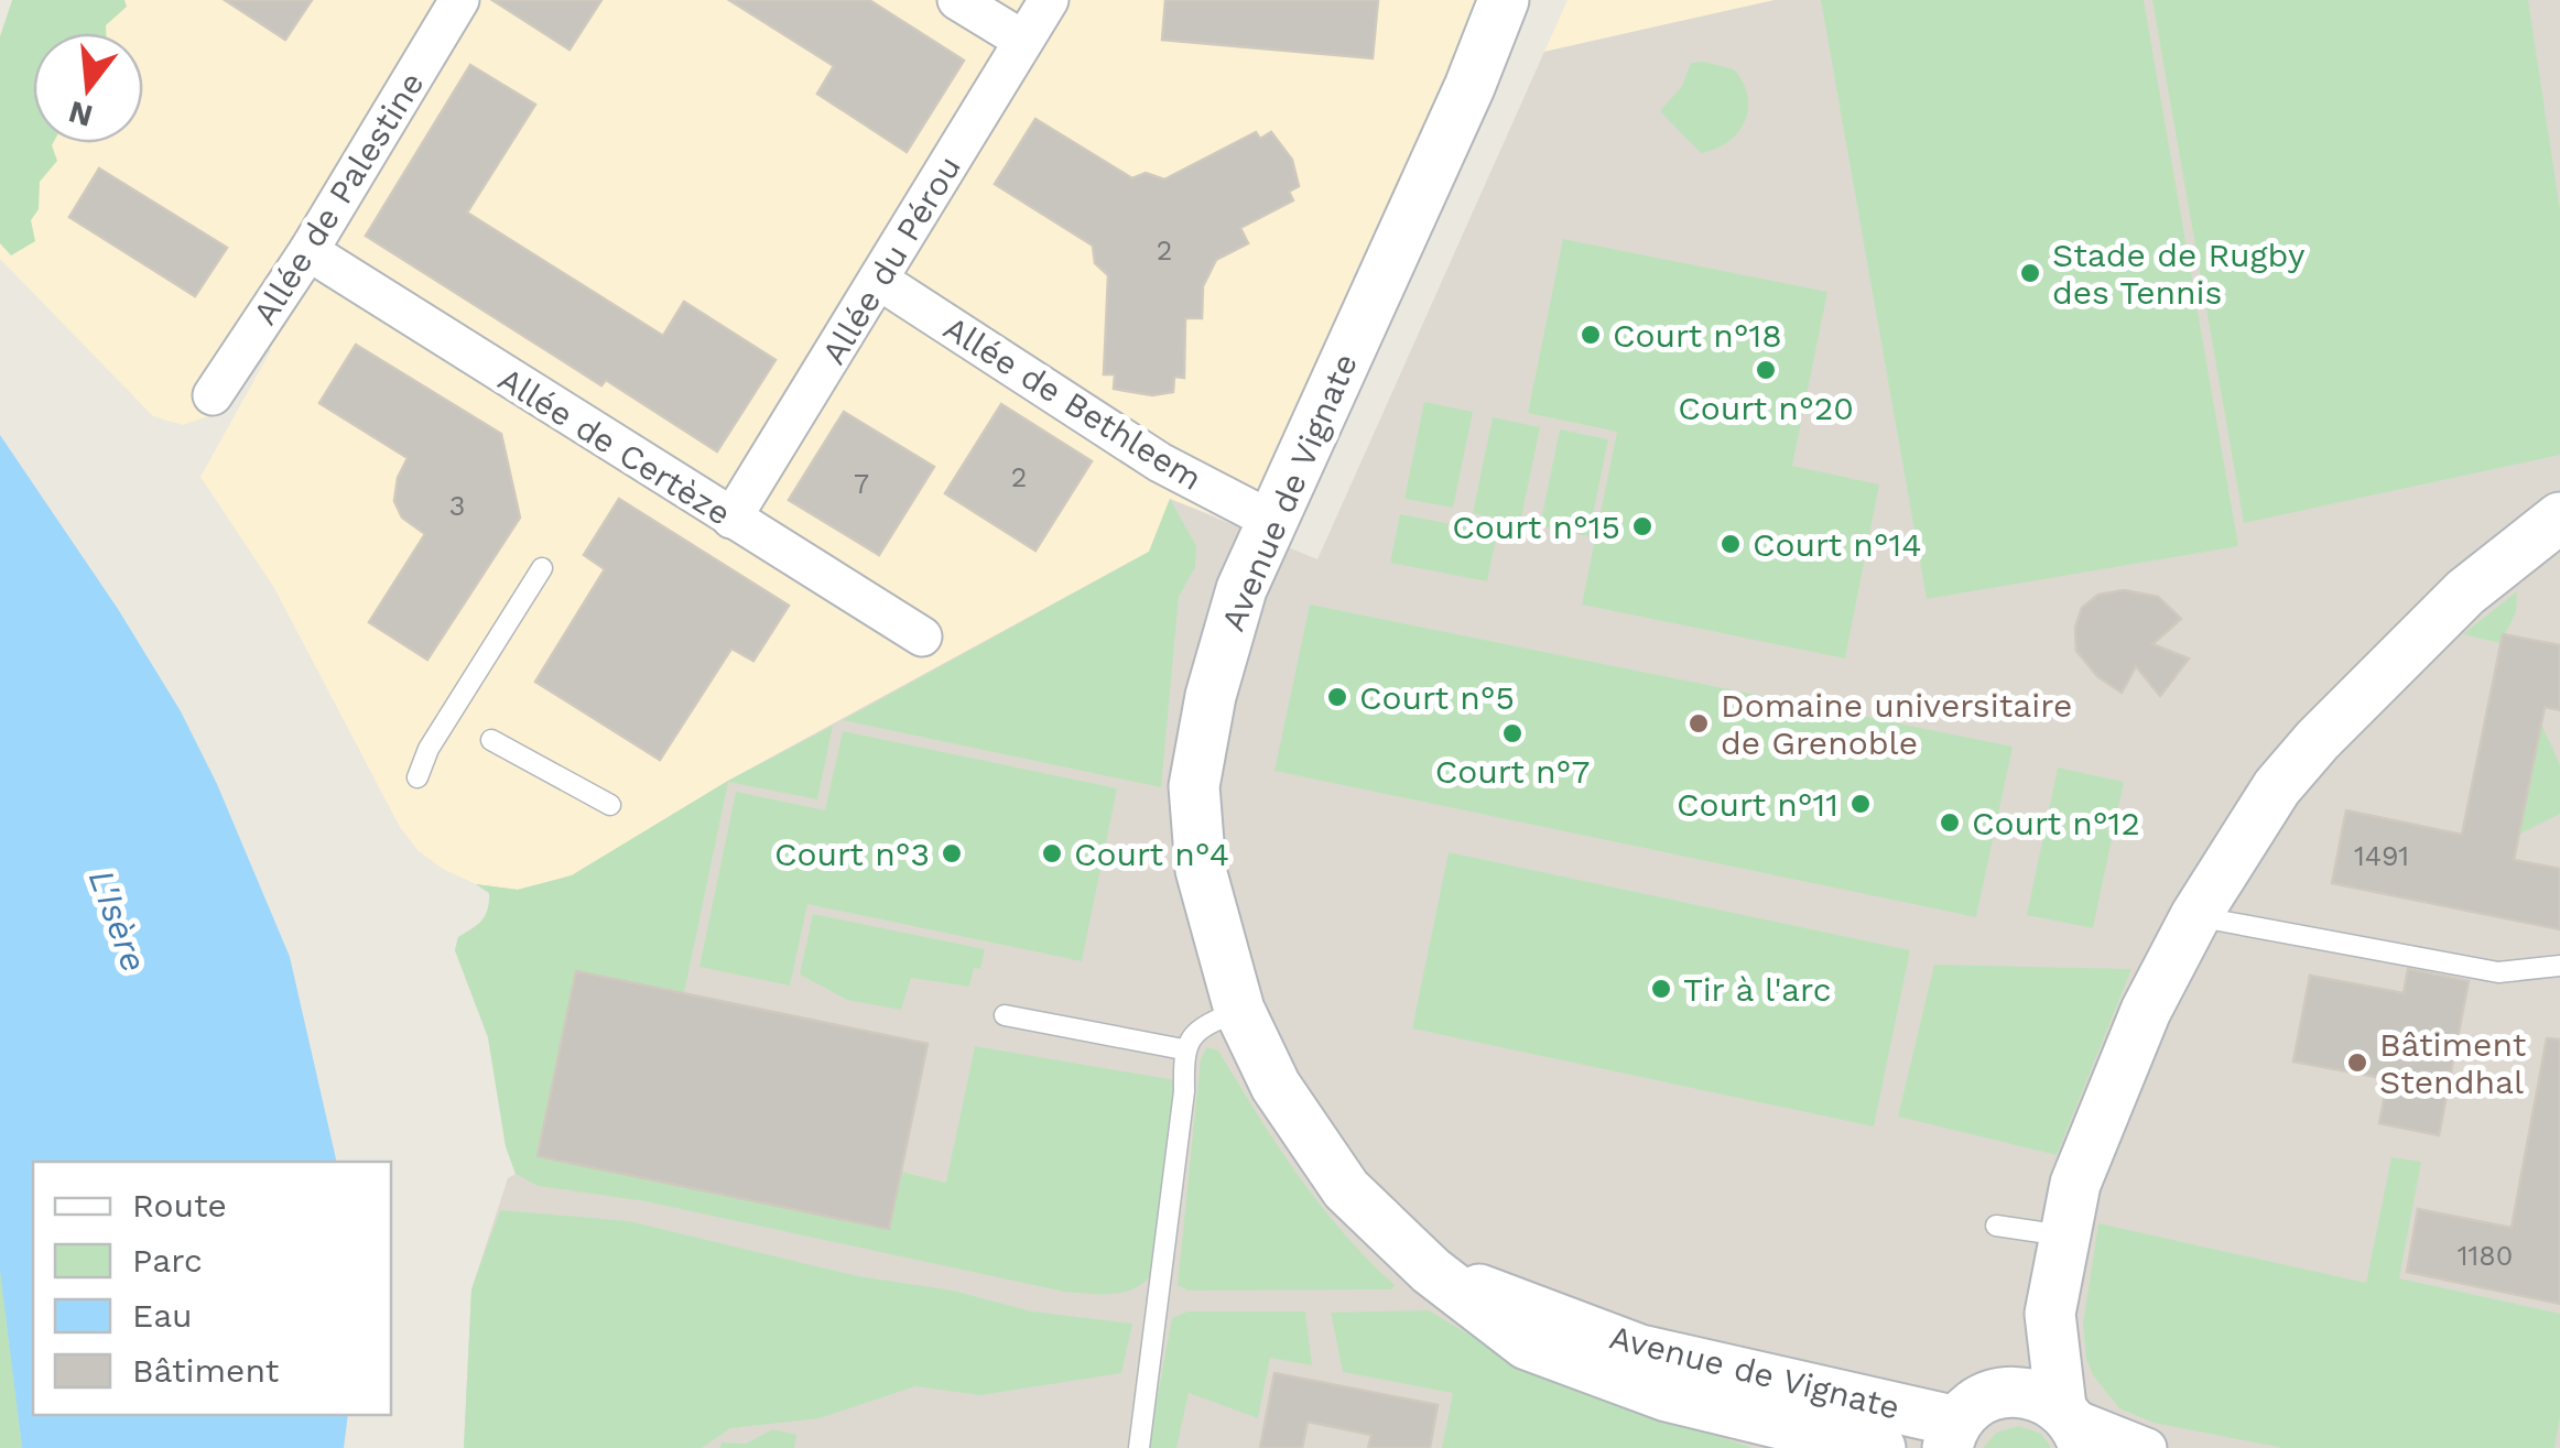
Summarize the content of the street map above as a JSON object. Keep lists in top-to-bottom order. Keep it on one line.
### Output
{"streets":{"street":["Allée de Palestine","Allée du Pérou","Allée de Bethleem","Allée de Certèze","Avenue de Vignate"]},"crossings":[["Allée de Palestine","Allée de Certèze"],["Allée du Pérou","Allée de Bethleem"],["Allée du Pérou","Allée de Certèze"],["Allée de Bethleem","Avenue de Vignate"]],"water":["L'Isère"],"places":["Stade de Rugby des Tennis","Court n°18","Court n°20","Court n°15","Court n°14","Court n°5","Domaine universitaire de Grenoble","Court n°7","Court n°11","Court n°12","Court n°3","Court n°4","Tir à l'arc","Bâtiment Stendhal"],"house_numbers":["2","2","7","3","1491","1180"],"legend":["Route","Parc","Eau","Bâtiment"],"north":"bottom"}
